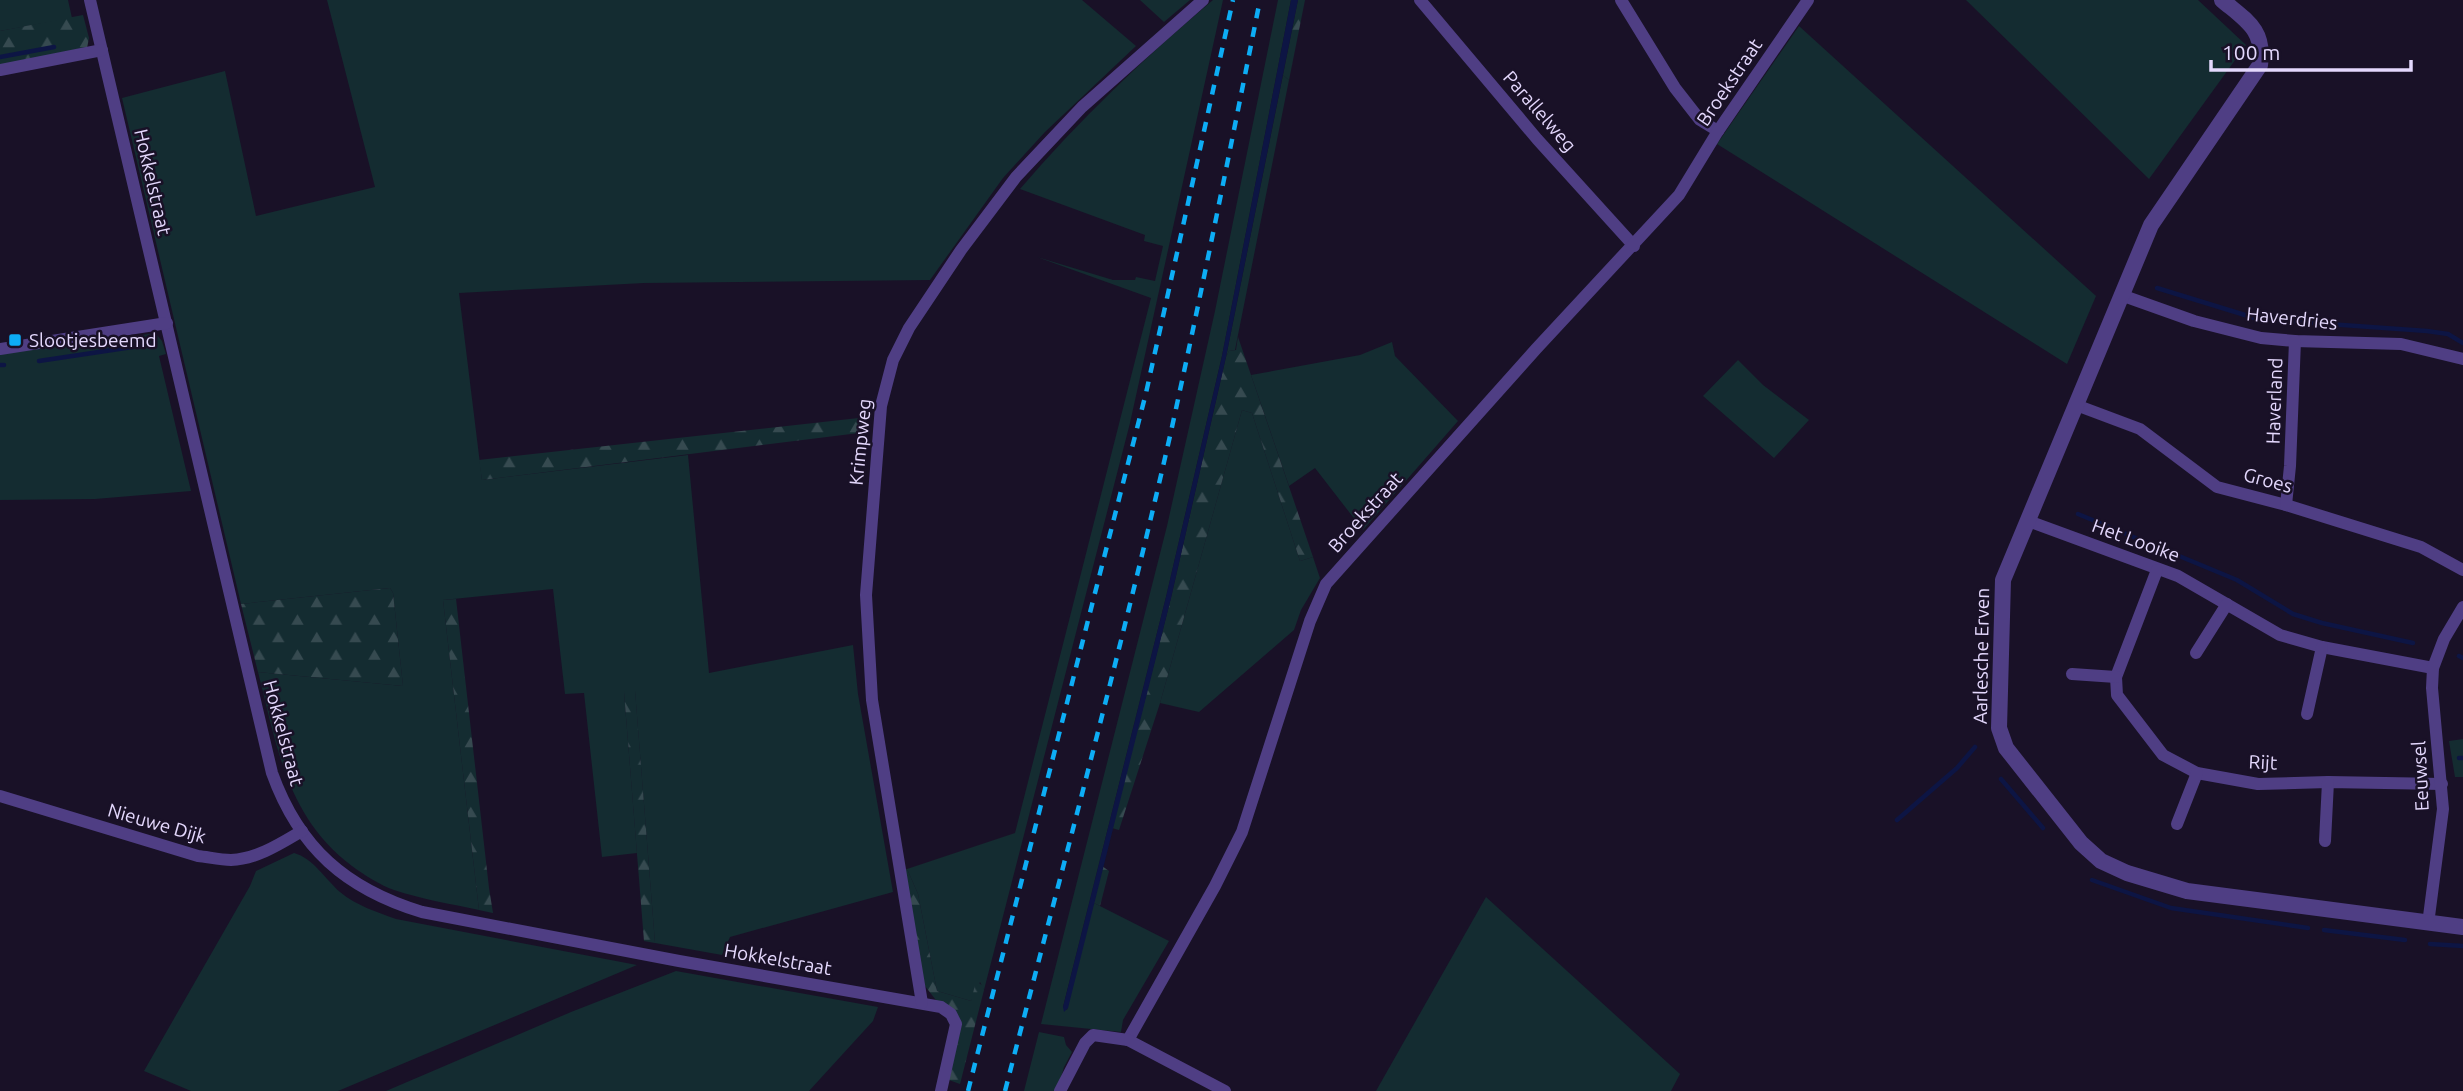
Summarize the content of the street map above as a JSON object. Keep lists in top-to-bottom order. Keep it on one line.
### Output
{"streets":{"street":["Broekstraat","Parallelweg","Hokkelstraat","Haverdries","Haverland","Krimpweg","Groes","Het Looike","Aarlesche Erven","Rijt","Eeuwsel","Nieuwe Dijk"]},"crossings":[["Broekstraat","Parallelweg"],["Hokkelstraat","Krimpweg"],["Hokkelstraat","Nieuwe Dijk"],["Haverdries","Haverland"],["Haverdries","Aarlesche Erven"],["Haverland","Groes"],["Groes","Aarlesche Erven"],["Het Looike","Aarlesche Erven"],["Het Looike","Eeuwsel"],["Aarlesche Erven","Eeuwsel"],["Rijt","Eeuwsel"]],"places":{"transit":["Slootjesbeemd"]},"scale_bar":"100 m"}
